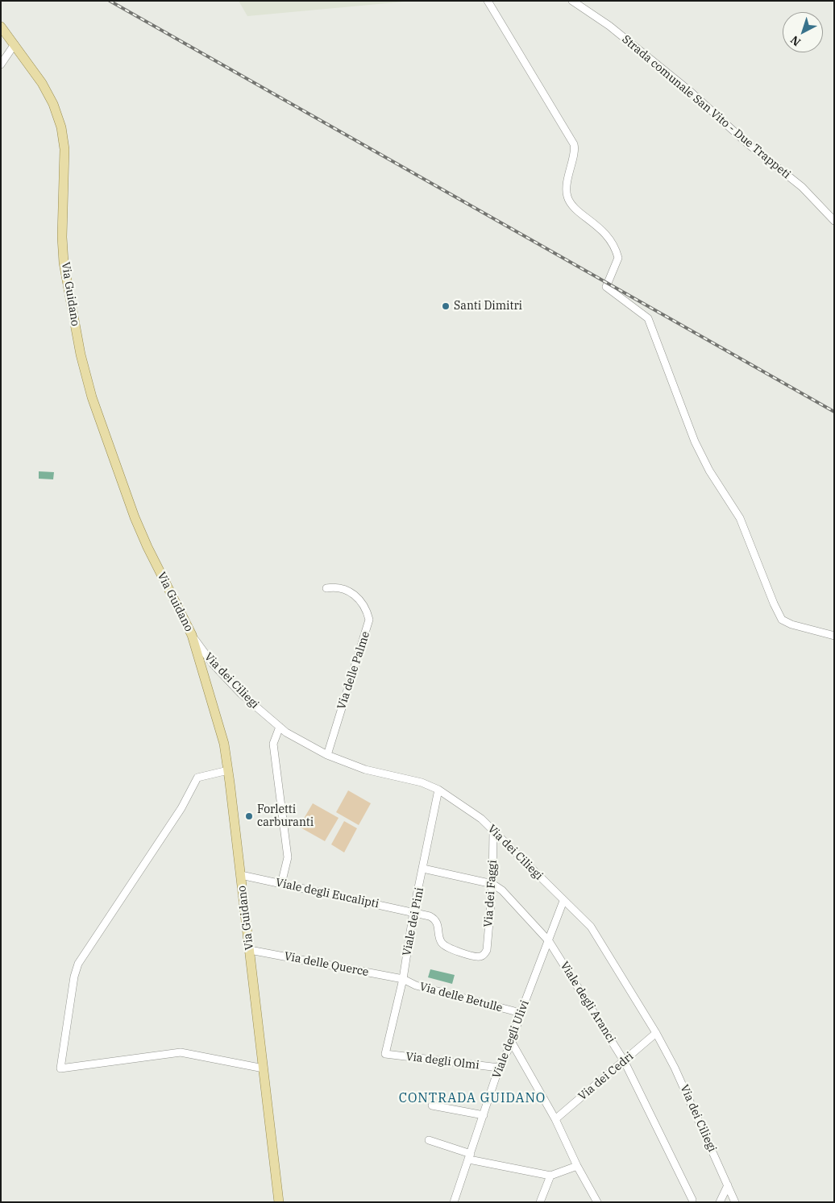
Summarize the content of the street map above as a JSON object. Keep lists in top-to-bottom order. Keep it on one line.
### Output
{"streets":{"main road":["Via Guidano"],"street":["Strada comunale San Vito - Due Trappeti","Via delle Palme","Via dei Ciliegi","Viale degli Eucalipti","Via dei Faggi","Viale dei Pini","Via delle Querce","Via delle Betulle","Viale degli Aranci","Viale degli Ulivi","Via degli Olmi","Via dei Cedri"]},"crossings":[["Via Guidano","Via dei Ciliegi"],["Via Guidano","Viale degli Eucalipti"],["Via Guidano","Via delle Querce"],["Via delle Palme","Via dei Ciliegi"],["Via dei Ciliegi","Via dei Faggi"],["Via dei Ciliegi","Viale dei Pini"],["Via dei Ciliegi","Viale degli Ulivi"],["Via dei Ciliegi","Via dei Cedri"],["Viale degli Eucalipti","Via dei Faggi"],["Viale degli Eucalipti","Viale dei Pini"],["Via dei Faggi","Viale degli Aranci"],["Viale dei Pini","Via delle Querce"],["Viale dei Pini","Via delle Betulle"],["Viale dei Pini","Viale degli Aranci"],["Viale dei Pini","Via degli Olmi"],["Via delle Querce","Via delle Betulle"],["Via delle Betulle","Viale degli Ulivi"],["Viale degli Aranci","Viale degli Ulivi"],["Viale degli Aranci","Via dei Cedri"],["Viale degli Ulivi","Via degli Olmi"]],"districts":["CONTRADA GUIDANO"],"places":["Santi Dimitri","Forletti carburanti"],"north":"bottom left"}
